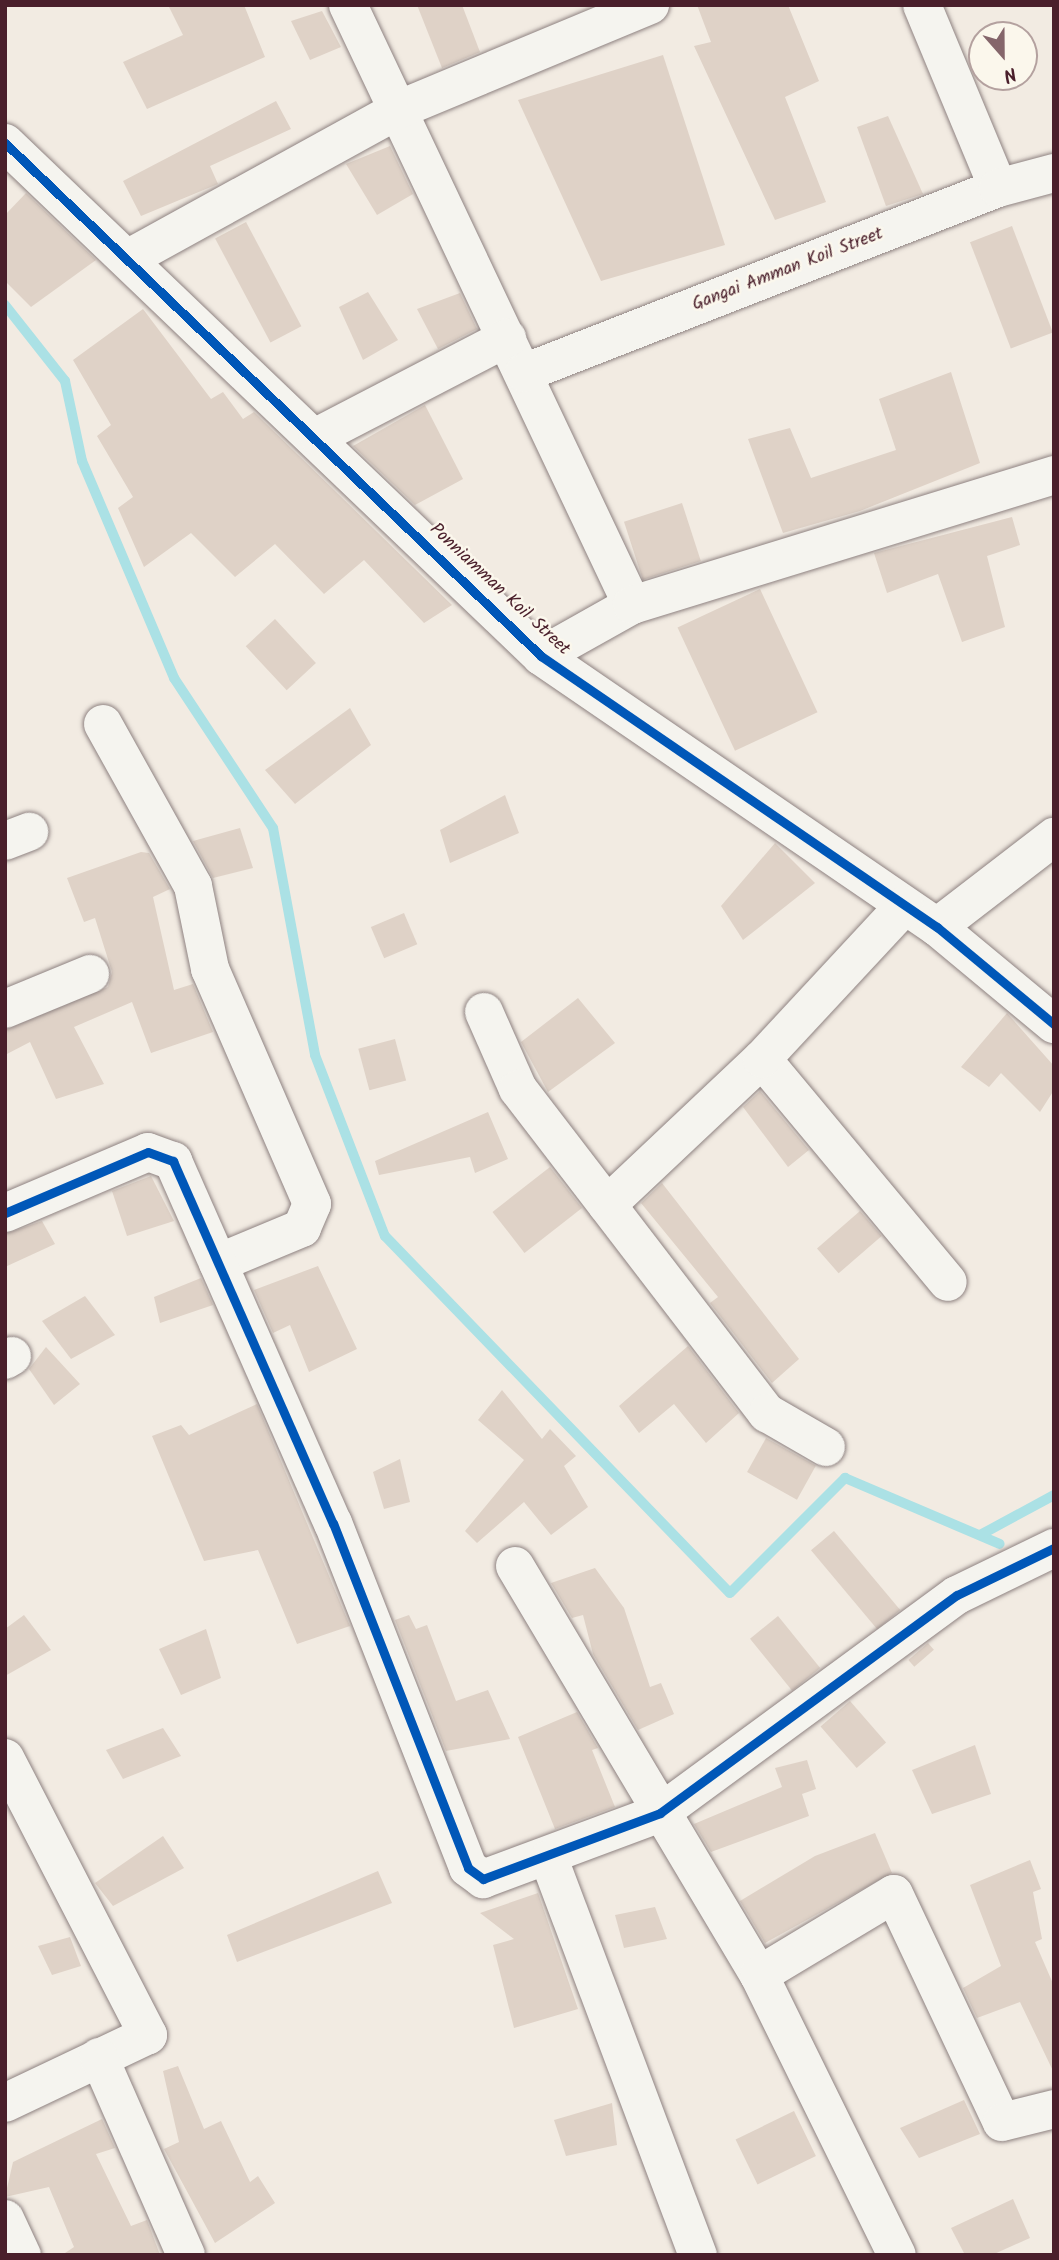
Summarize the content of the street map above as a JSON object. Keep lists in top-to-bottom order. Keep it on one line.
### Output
{"streets":{"street":["Gangai Amman Koil Street","Ponniamman Koil Street"]},"north":"bottom"}
